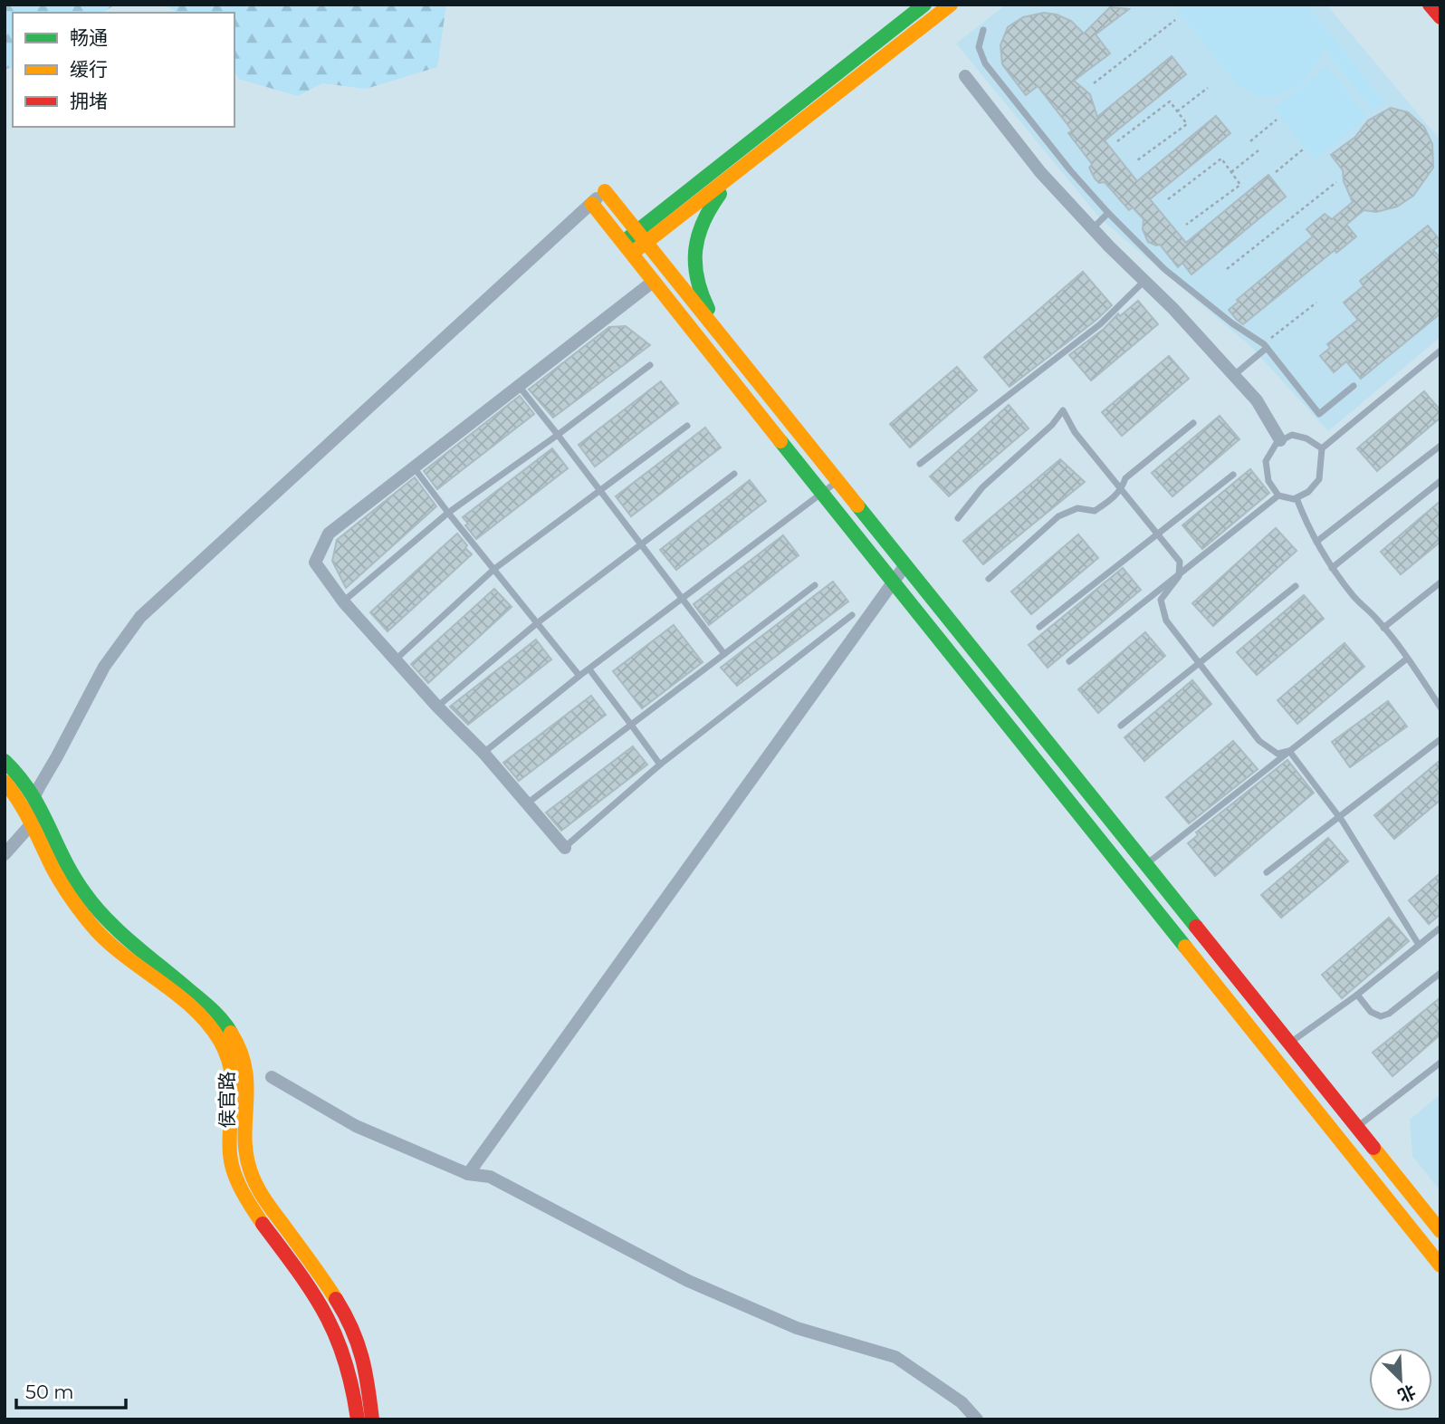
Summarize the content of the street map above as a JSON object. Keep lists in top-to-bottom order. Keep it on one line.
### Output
{"streets":{"main road":["侯官路"]},"legend":["畅通","缓行","拥堵"],"scale_bar":"50 m","north":"bottom right"}
